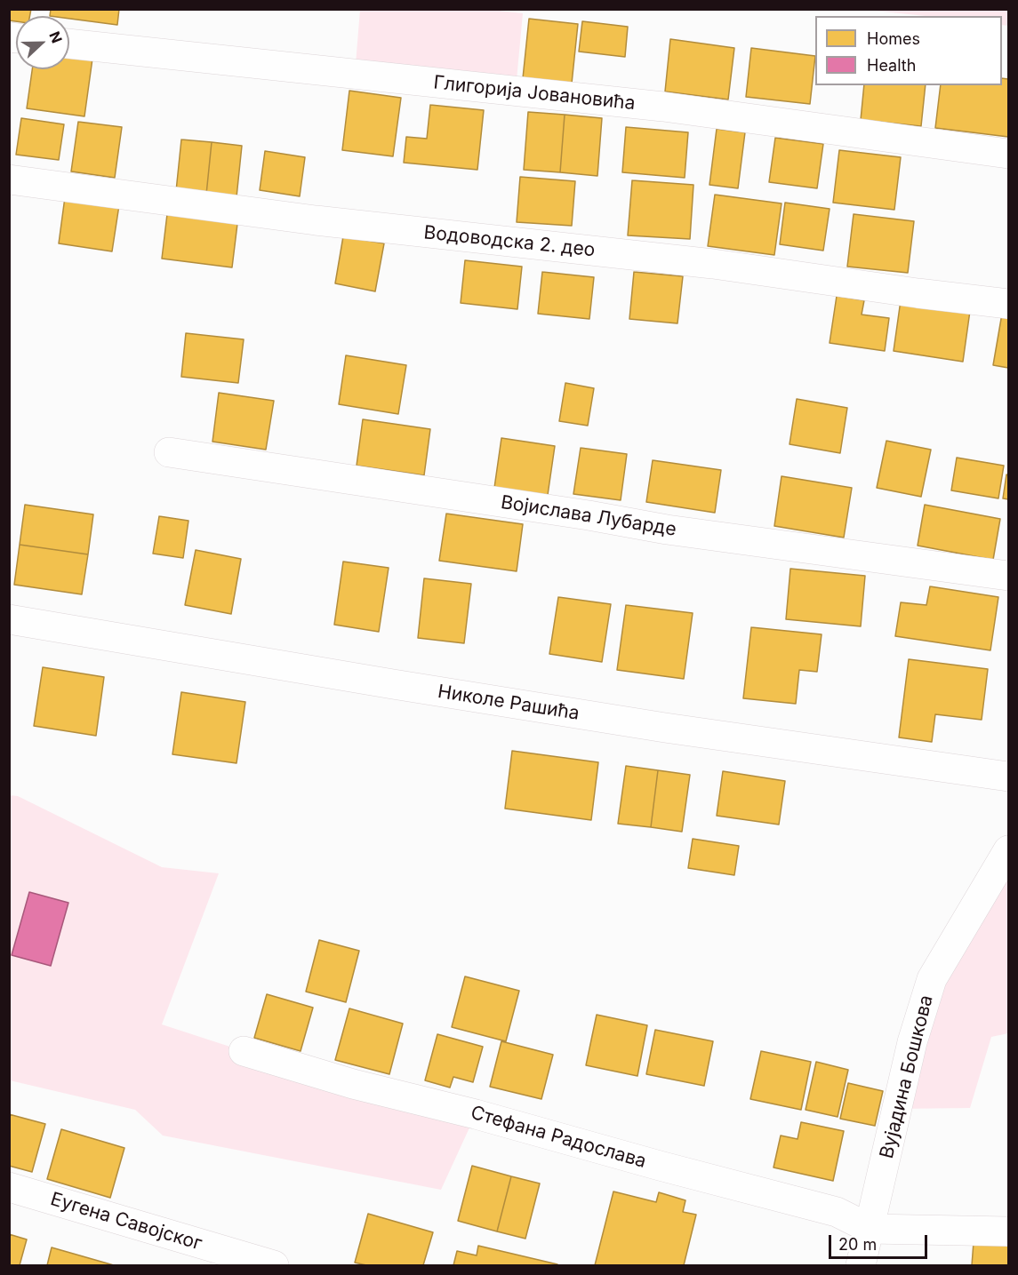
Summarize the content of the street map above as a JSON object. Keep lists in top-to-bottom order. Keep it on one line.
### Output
{"streets":{"street":["Глигорија Јовановића","Водоводска 2. део","Војислава Лубарде","Николе Рашића","Вујадина Бошкова","Стефана Радослава","Еугена Савојског"]},"crossings":[["Вујадина Бошкова","Стефана Радослава"]],"legend":["Homes","Health"],"scale_bar":"20 m","north":"right"}
